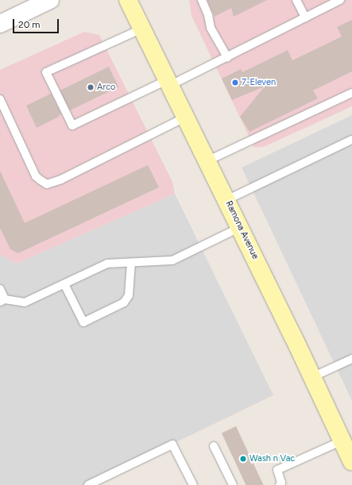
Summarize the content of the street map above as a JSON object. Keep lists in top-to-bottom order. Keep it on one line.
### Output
{"streets":{"main road":["Ramona Avenue"]},"places":["7-Eleven","Arco","Wash n Vac"],"scale_bar":"20 m"}
